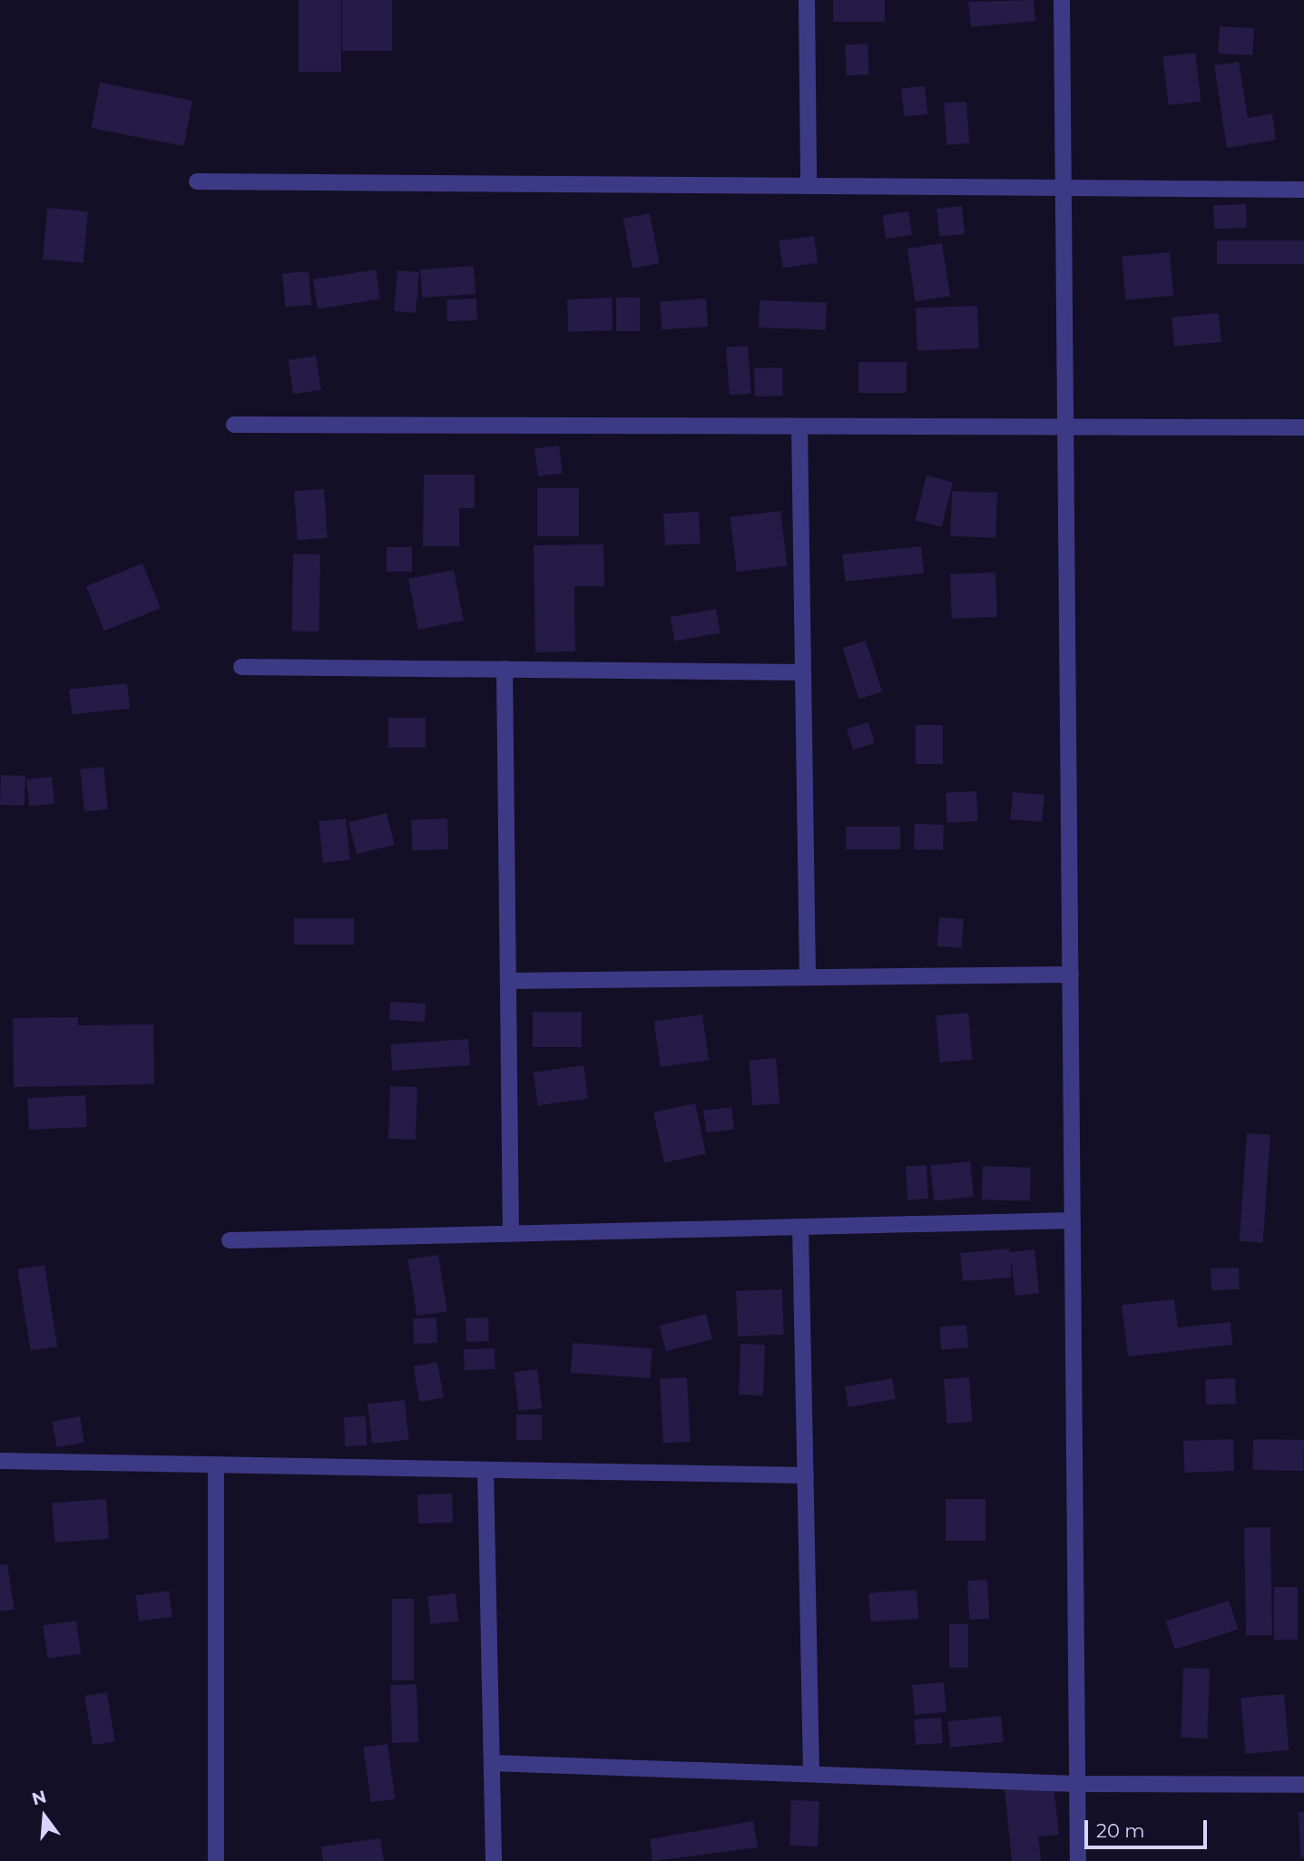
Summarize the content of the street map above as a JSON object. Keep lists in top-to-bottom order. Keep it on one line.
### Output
{"scale_bar":"20 m","north":"top"}
